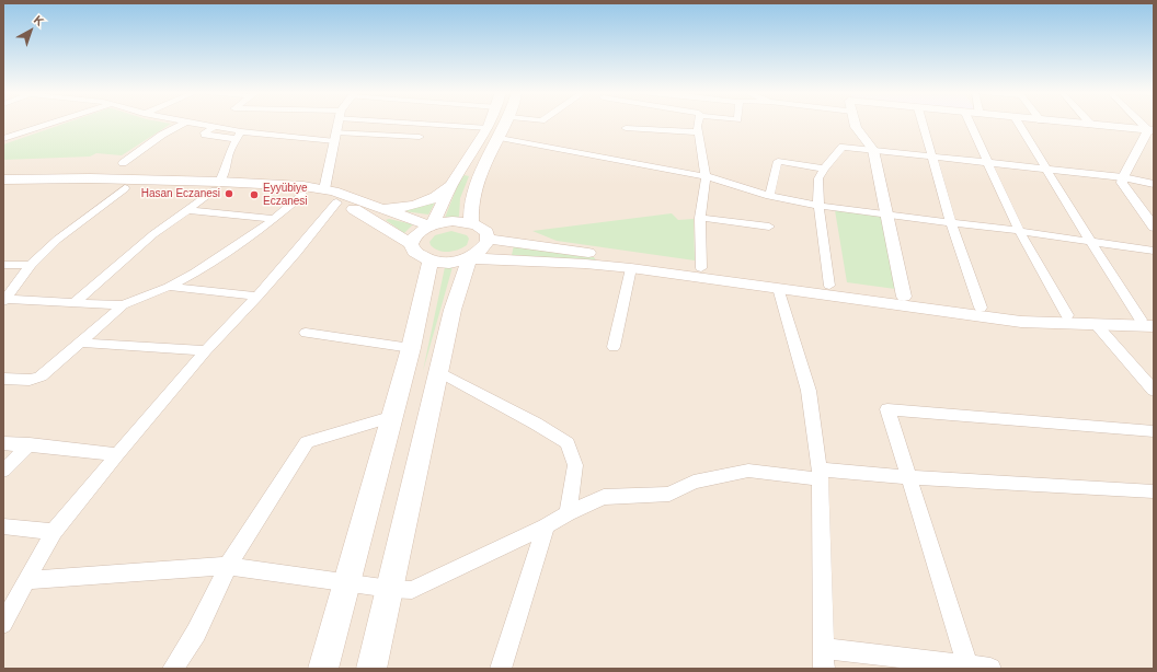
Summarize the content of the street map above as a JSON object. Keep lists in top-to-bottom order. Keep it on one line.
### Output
{"places":["Hasan Eczanesi","Eyyübiye Eczanesi"],"north":"top right"}
